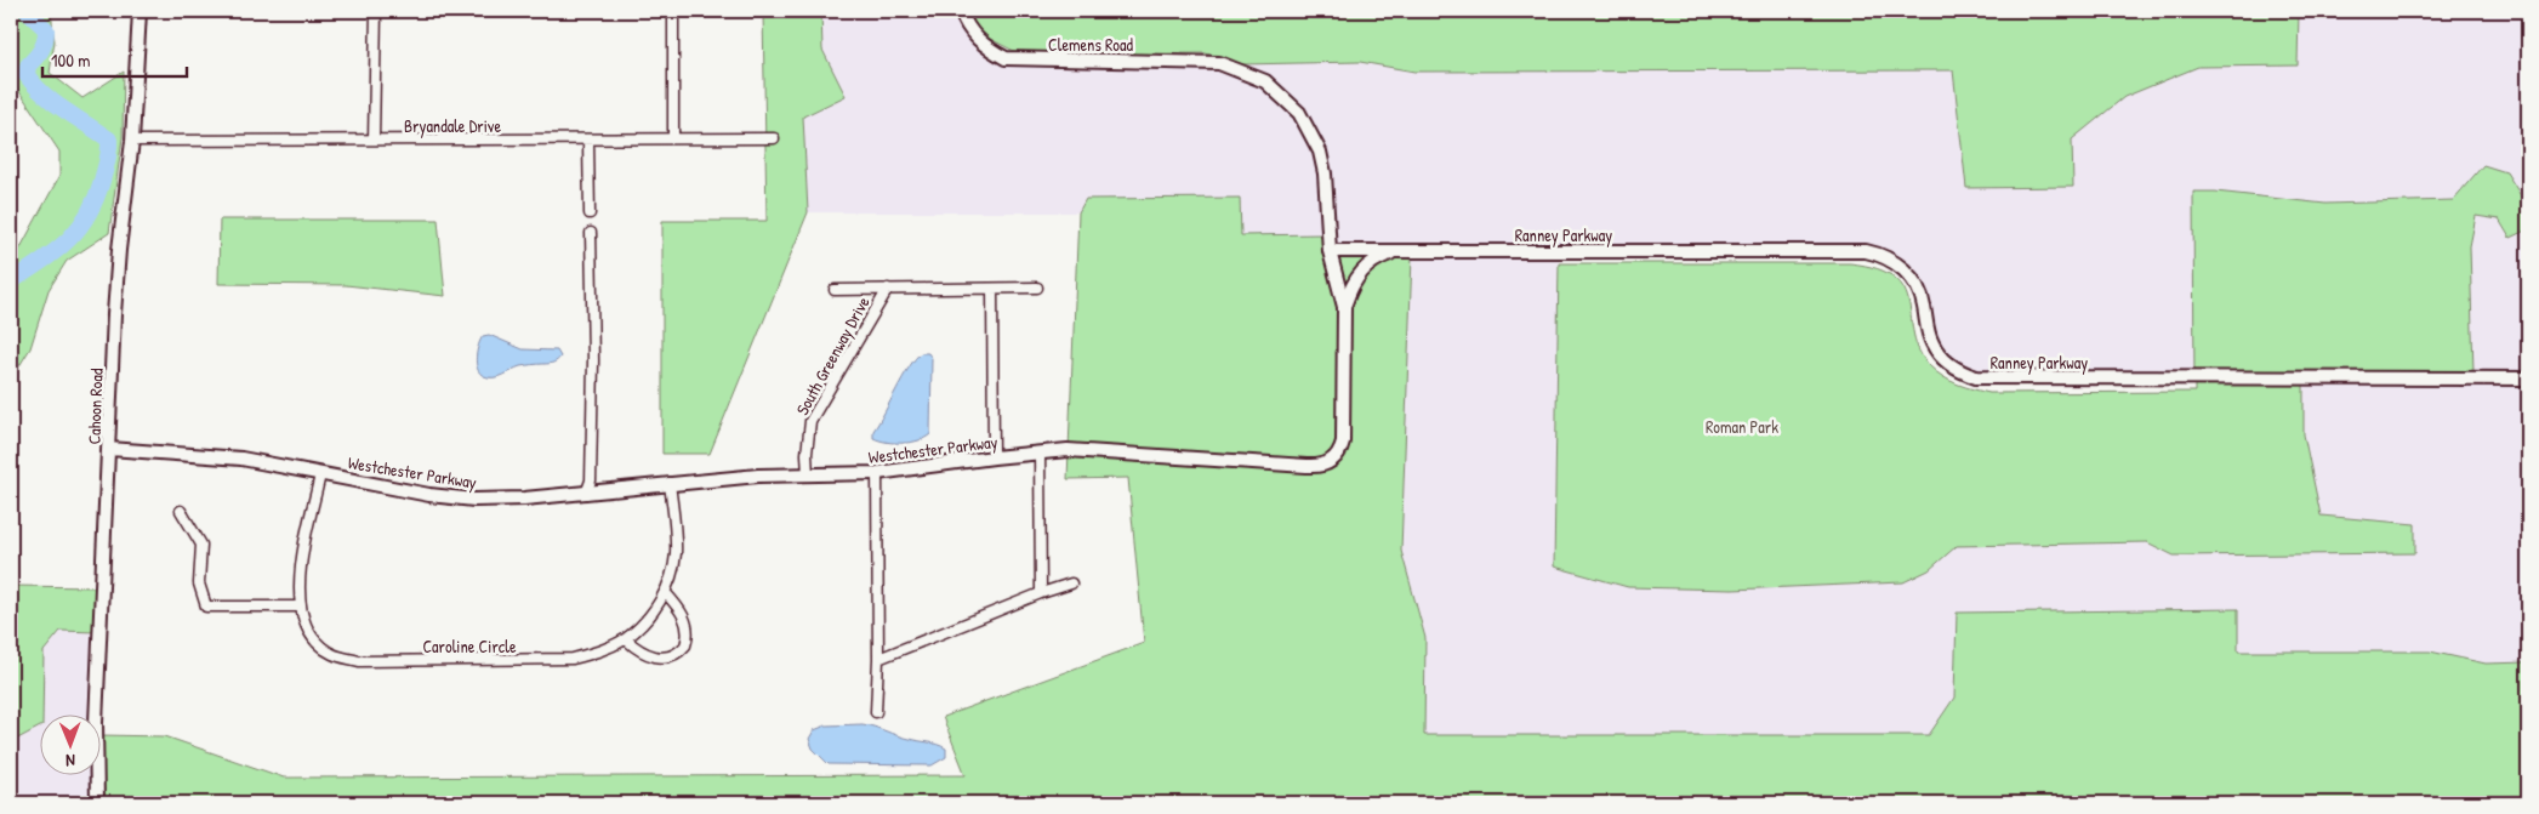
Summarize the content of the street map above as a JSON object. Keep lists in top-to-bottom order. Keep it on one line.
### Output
{"streets":{"street":["Clemens Road","Bryandale Drive","Ranney Parkway","South Greenway Drive","Cahoon Road","Westchester Parkway","Caroline Circle"]},"crossings":[["Clemens Road","Westchester Parkway"],["Bryandale Drive","Cahoon Road"],["Ranney Parkway","Westchester Parkway"],["South Greenway Drive","Westchester Parkway"],["Cahoon Road","Westchester Parkway"],["Westchester Parkway","Caroline Circle"]],"parks":["Roman Park"],"scale_bar":"100 m","north":"bottom"}
